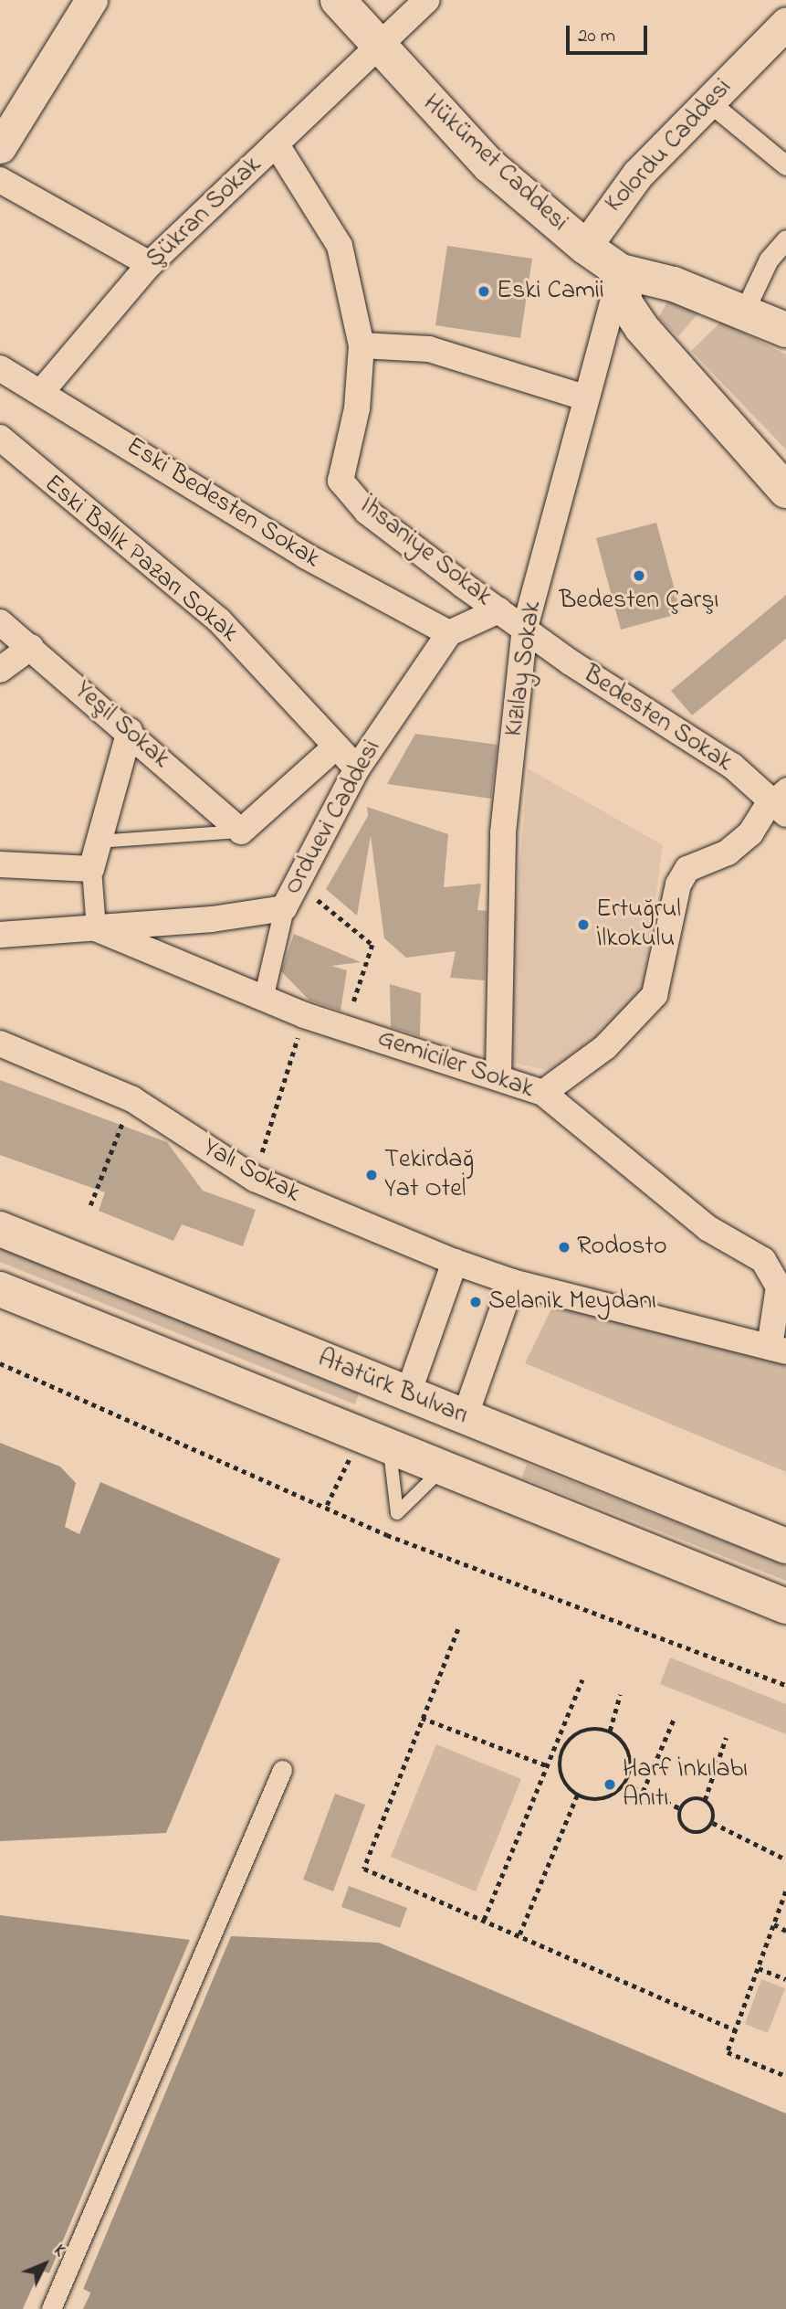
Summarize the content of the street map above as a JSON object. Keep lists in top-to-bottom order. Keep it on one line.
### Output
{"streets":{"main road":["Hükümet Caddesi","Atatürk Bulvarı"],"street":["Kolordu Caddesi","Şükran Sokak","Eski Bedesten Sokak","İhsaniye Sokak","Eski Balık Pazarı Sokak","Kızılay Sokak","Bedesten Sokak","Yeşil Sokak","Orduevi Caddesi","Gemiciler Sokak","Yalı Sokak"]},"crossings":[["Kolordu Caddesi","Hükümet Caddesi"],["Hükümet Caddesi","Şükran Sokak"],["Hükümet Caddesi","Kızılay Sokak"],["Şükran Sokak","Eski Bedesten Sokak"],["Şükran Sokak","İhsaniye Sokak"],["Eski Bedesten Sokak","Orduevi Caddesi"],["İhsaniye Sokak","Kızılay Sokak"],["İhsaniye Sokak","Bedesten Sokak"],["Eski Balık Pazarı Sokak","Orduevi Caddesi"],["Kızılay Sokak","Bedesten Sokak"],["Kızılay Sokak","Gemiciler Sokak"],["Orduevi Caddesi","Gemiciler Sokak"],["Gemiciler Sokak","Yalı Sokak"]],"places":["Eski Camii","Bedesten Çarşı","Ertuğrul İlkokulu","Tekirdağ Yat Otel","Rodosto","Selanik Meydanı","Harf İnkılabı Anıtı"],"scale_bar":"20 m","north":"top right"}
